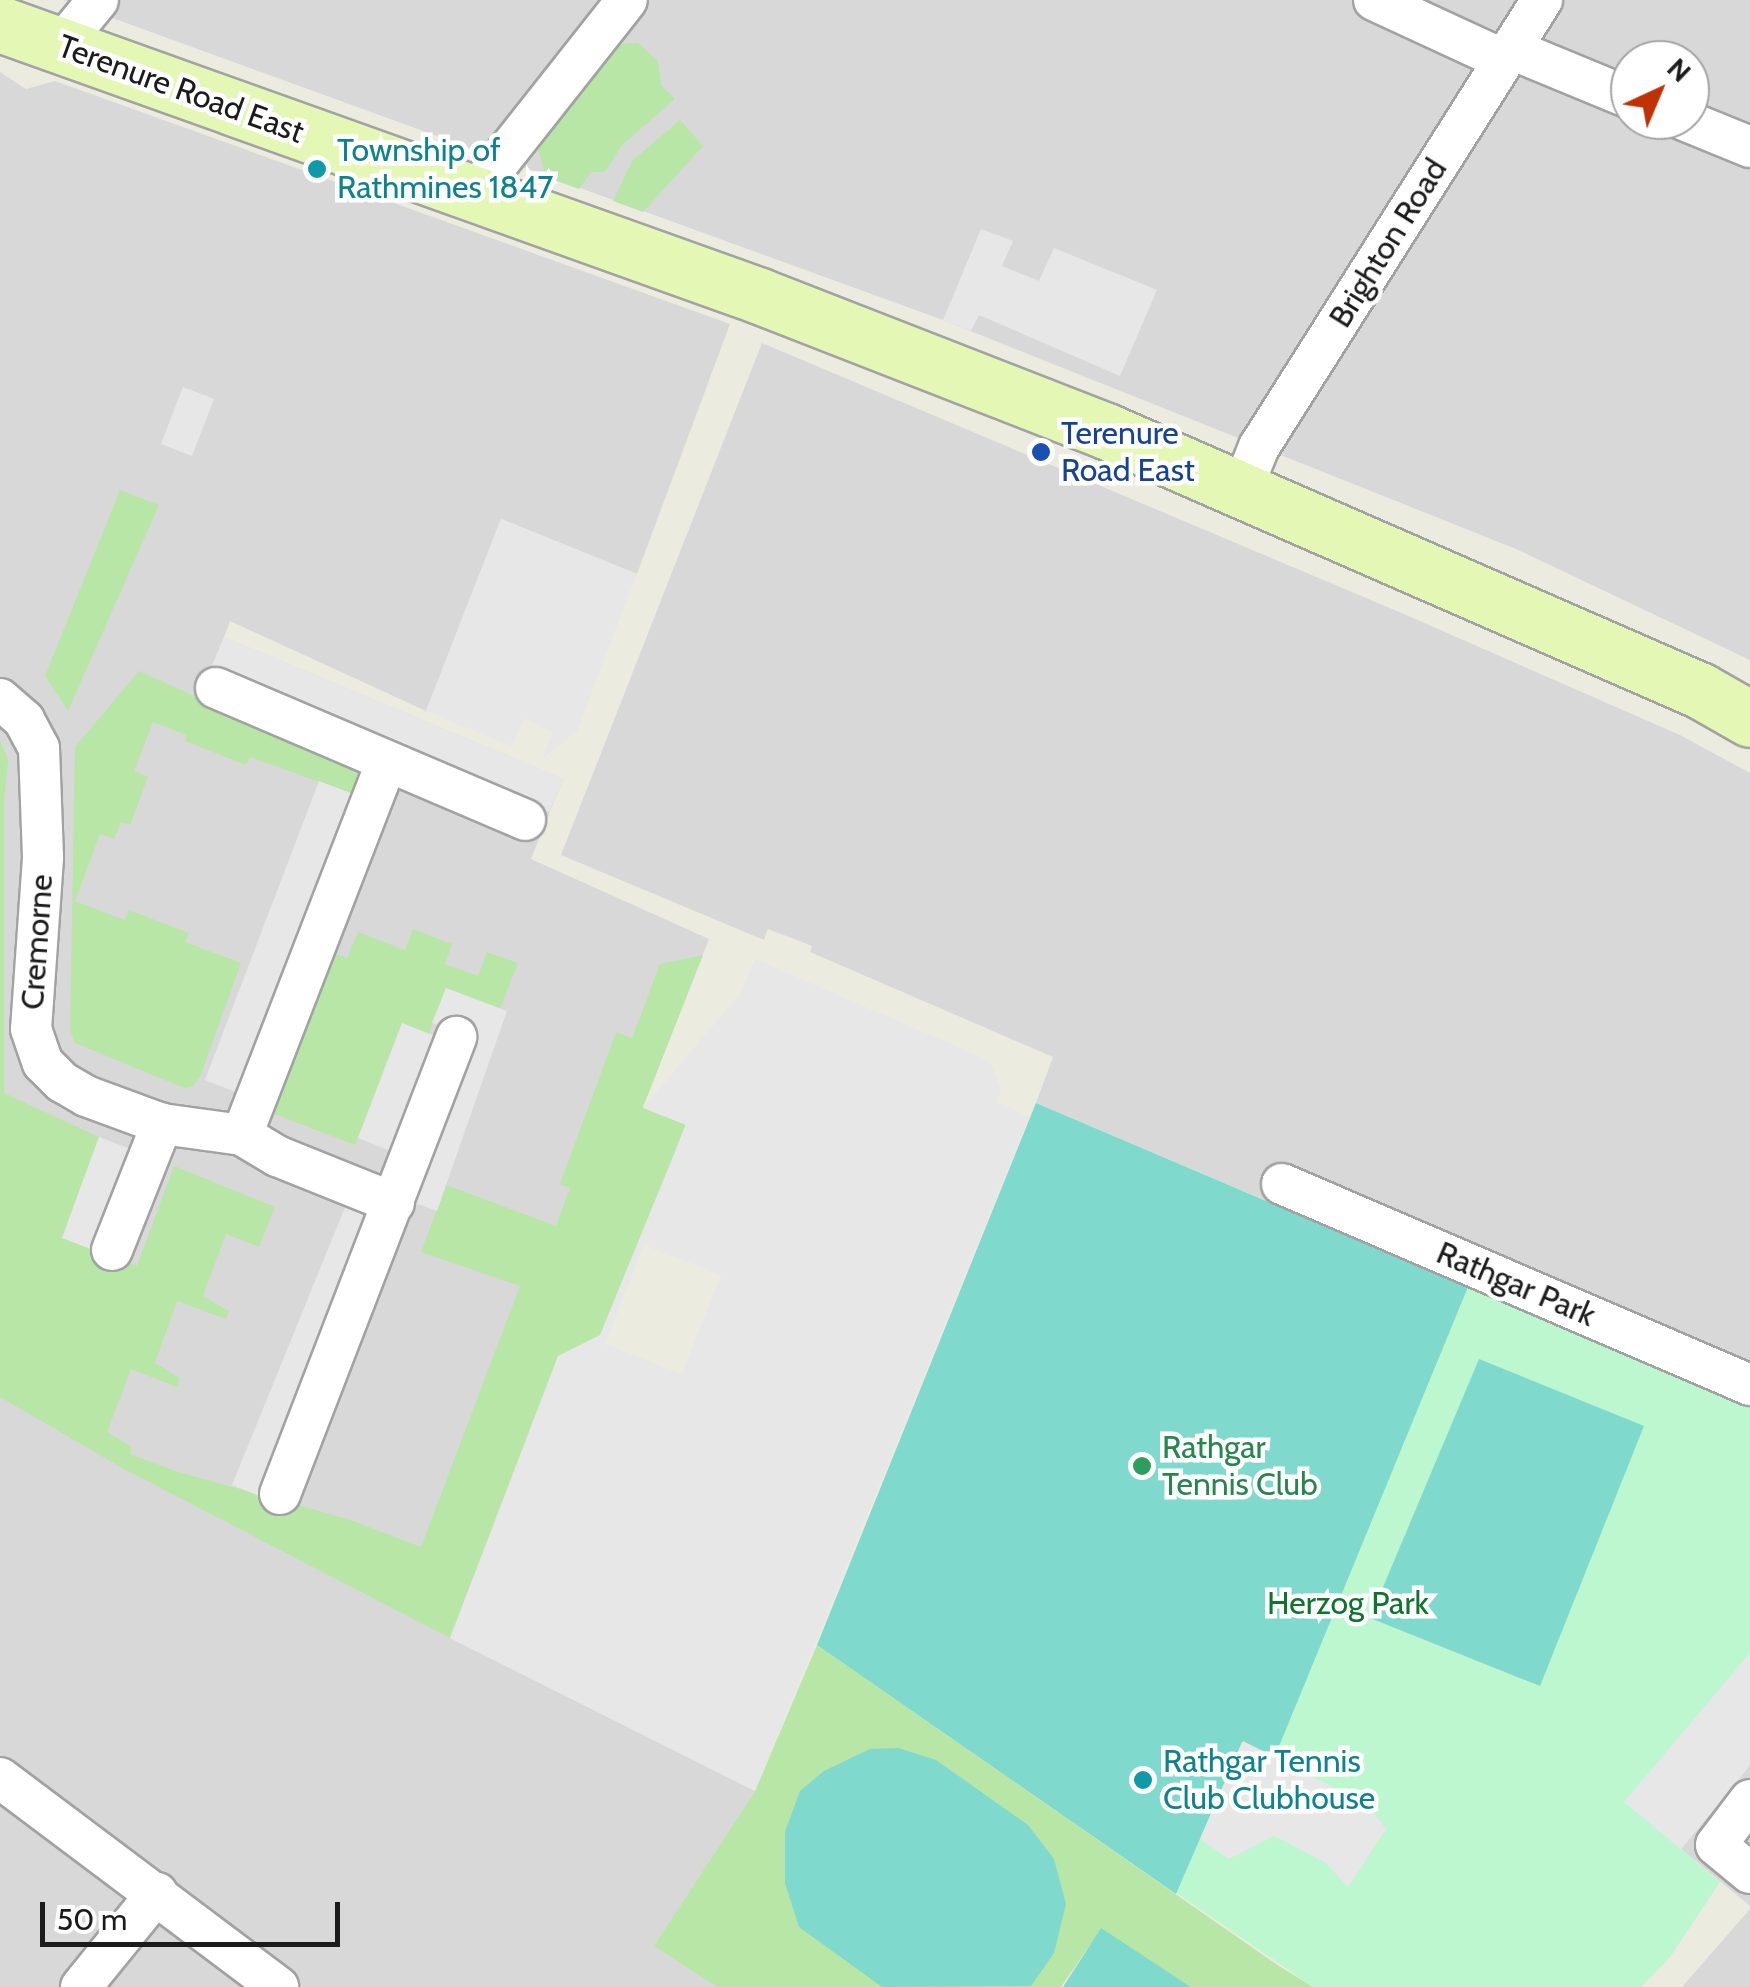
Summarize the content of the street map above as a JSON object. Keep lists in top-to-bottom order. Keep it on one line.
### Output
{"streets":{"main road":["Terenure Road East"],"street":["Brighton Road","Cremorne","Rathgar Park"]},"crossings":[["Terenure Road East","Brighton Road"]],"parks":["Herzog Park"],"places":["Township of Rathmines 1847","Terenure Road East","Rathgar Tennis Club","Rathgar Tennis Club Clubhouse"],"scale_bar":"50 m","north":"top right"}
